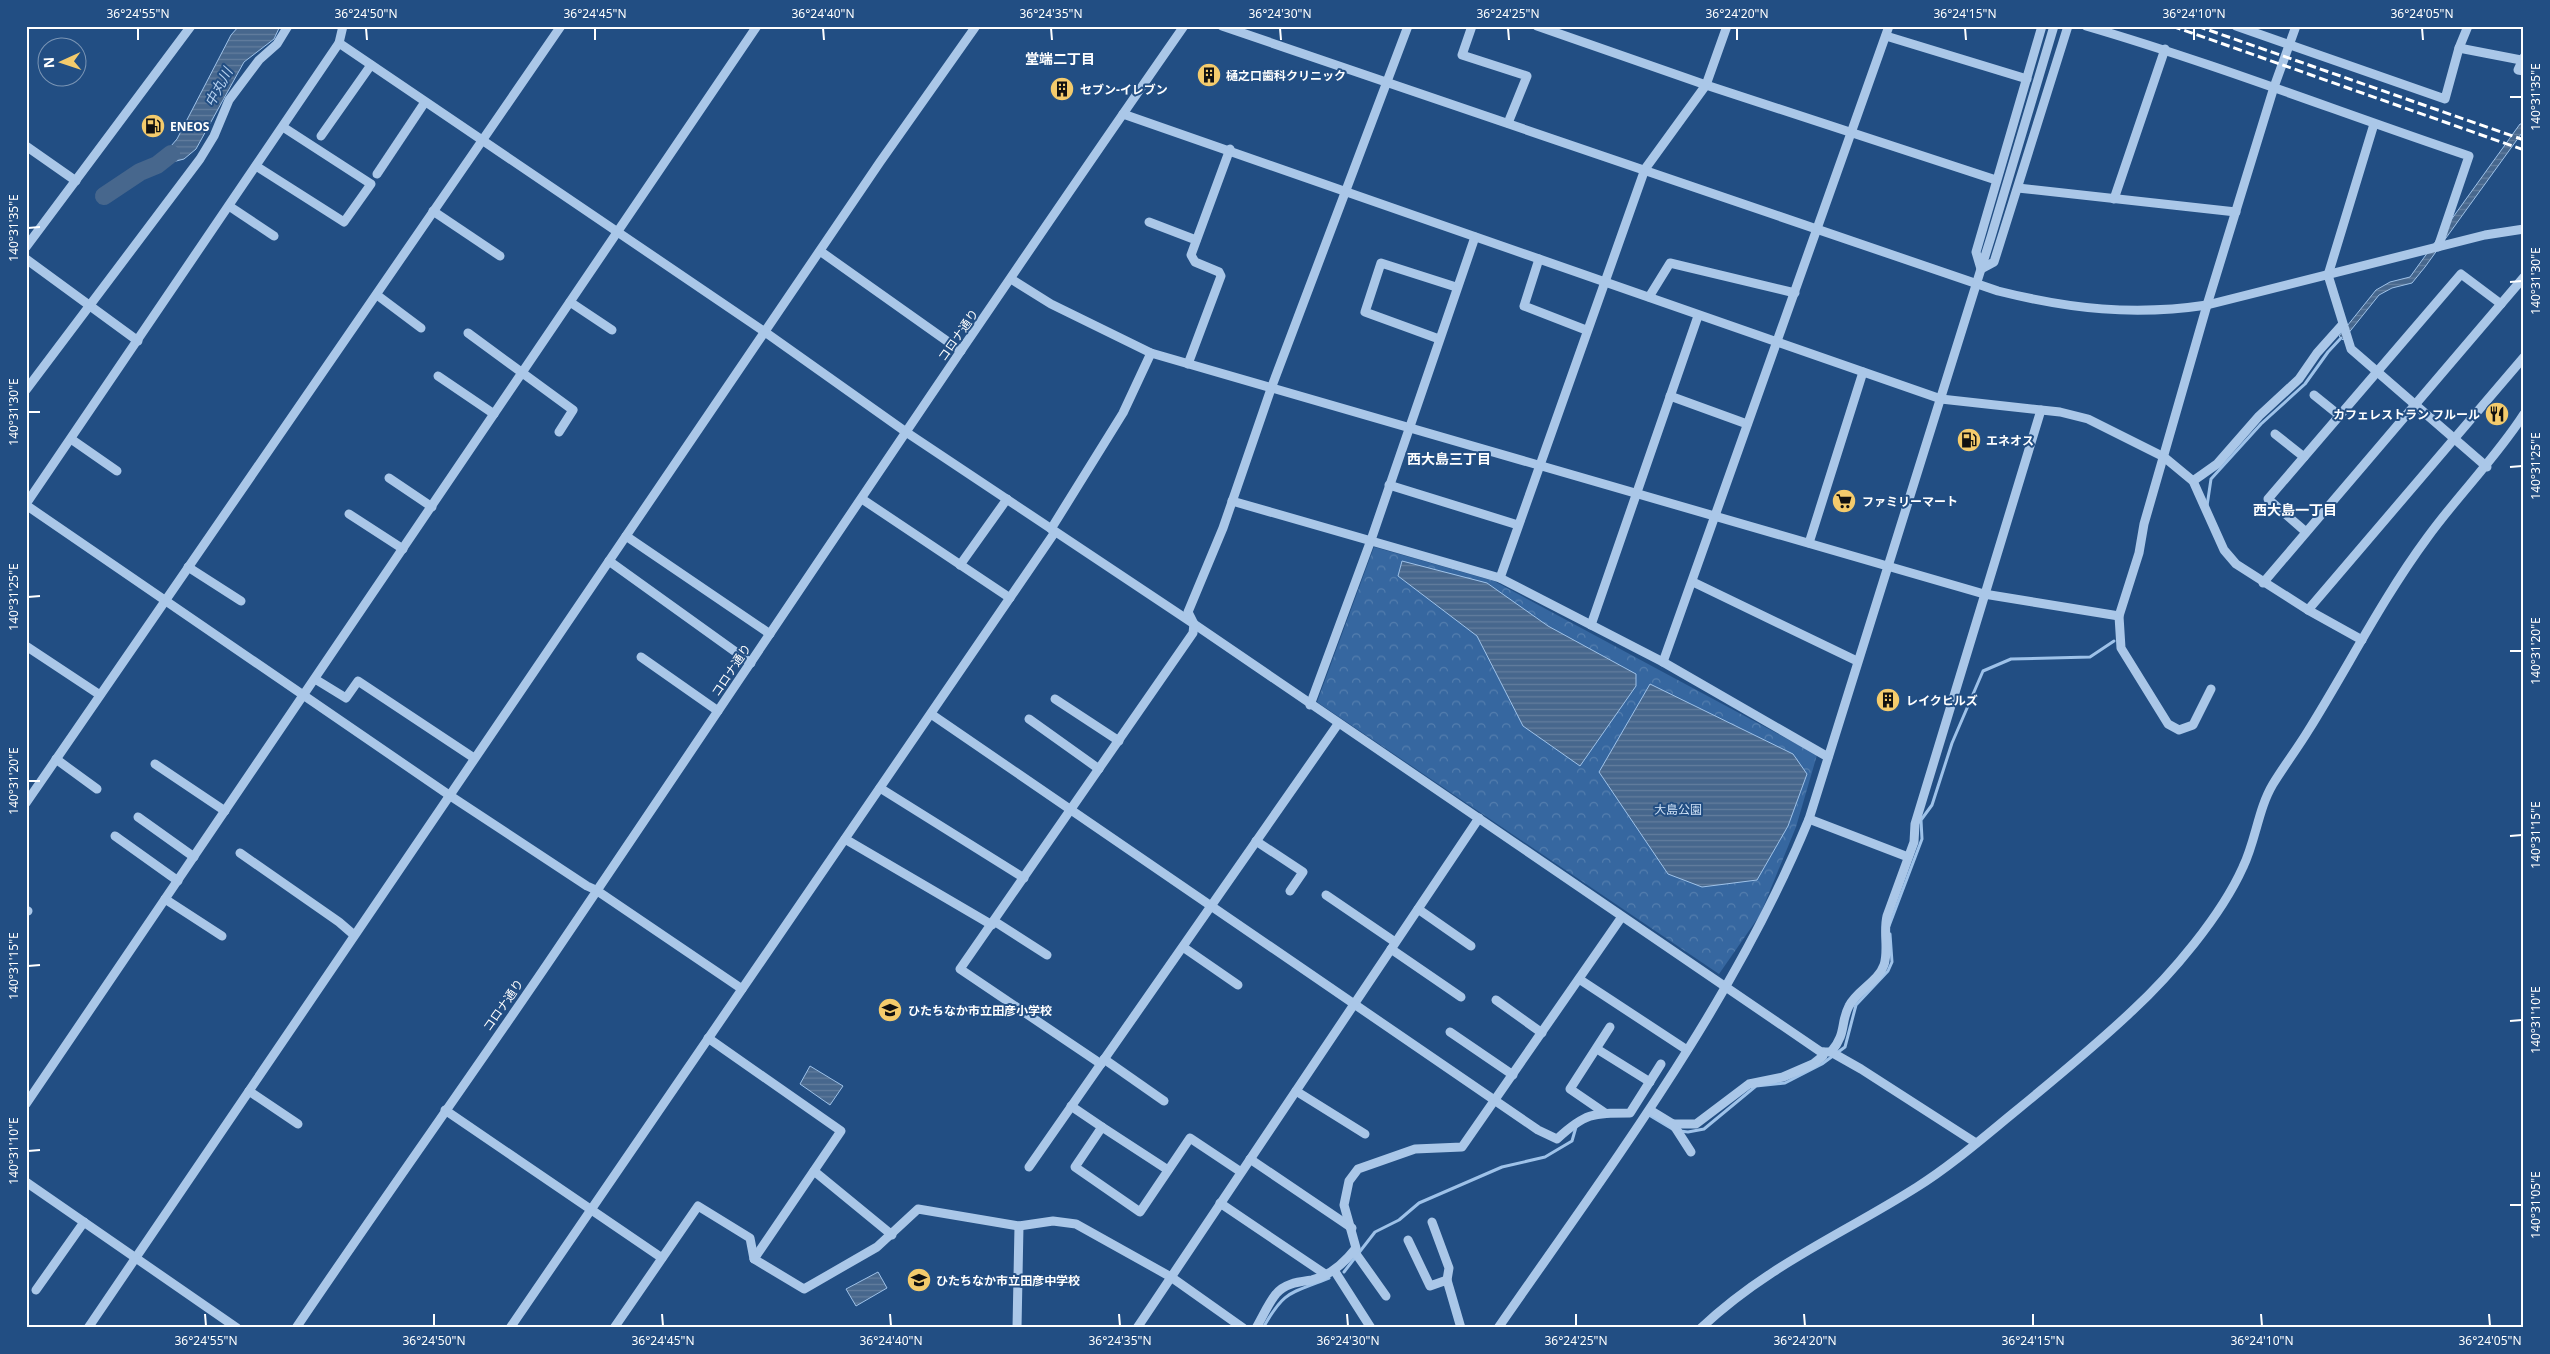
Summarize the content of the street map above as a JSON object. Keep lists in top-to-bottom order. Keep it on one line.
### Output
{"streets":{"street":["コロナ通り"]},"districts":["堂端二丁目","西大島三丁目","西大島一丁目"],"water":["中丸川"],"parks":["大島公園"],"places":{"building":["樋之口歯科クリニック","セブン-イレブン","レイクヒルズ"],"fuel station":["ENEOS","エネオス"],"restaurant":["カフェレストラン フルール"],"supermarket":["ファミリーマート"],"school or university":["ひたちなか市立田彦小学校","ひたちなか市立田彦中学校"]},"north":"left","coordinates":["36°24'55\"N","36°24'50\"N","36°24'45\"N","36°24'40\"N","36°24'35\"N","36°24'30\"N","36°24'25\"N","36°24'20\"N","36°24'15\"N","36°24'10\"N","36°24'05\"N","140°31'35\"E","140°31'30\"E","140°31'25\"E","140°31'20\"E","140°31'15\"E","140°31'10\"E","140°31'05\"E"]}
